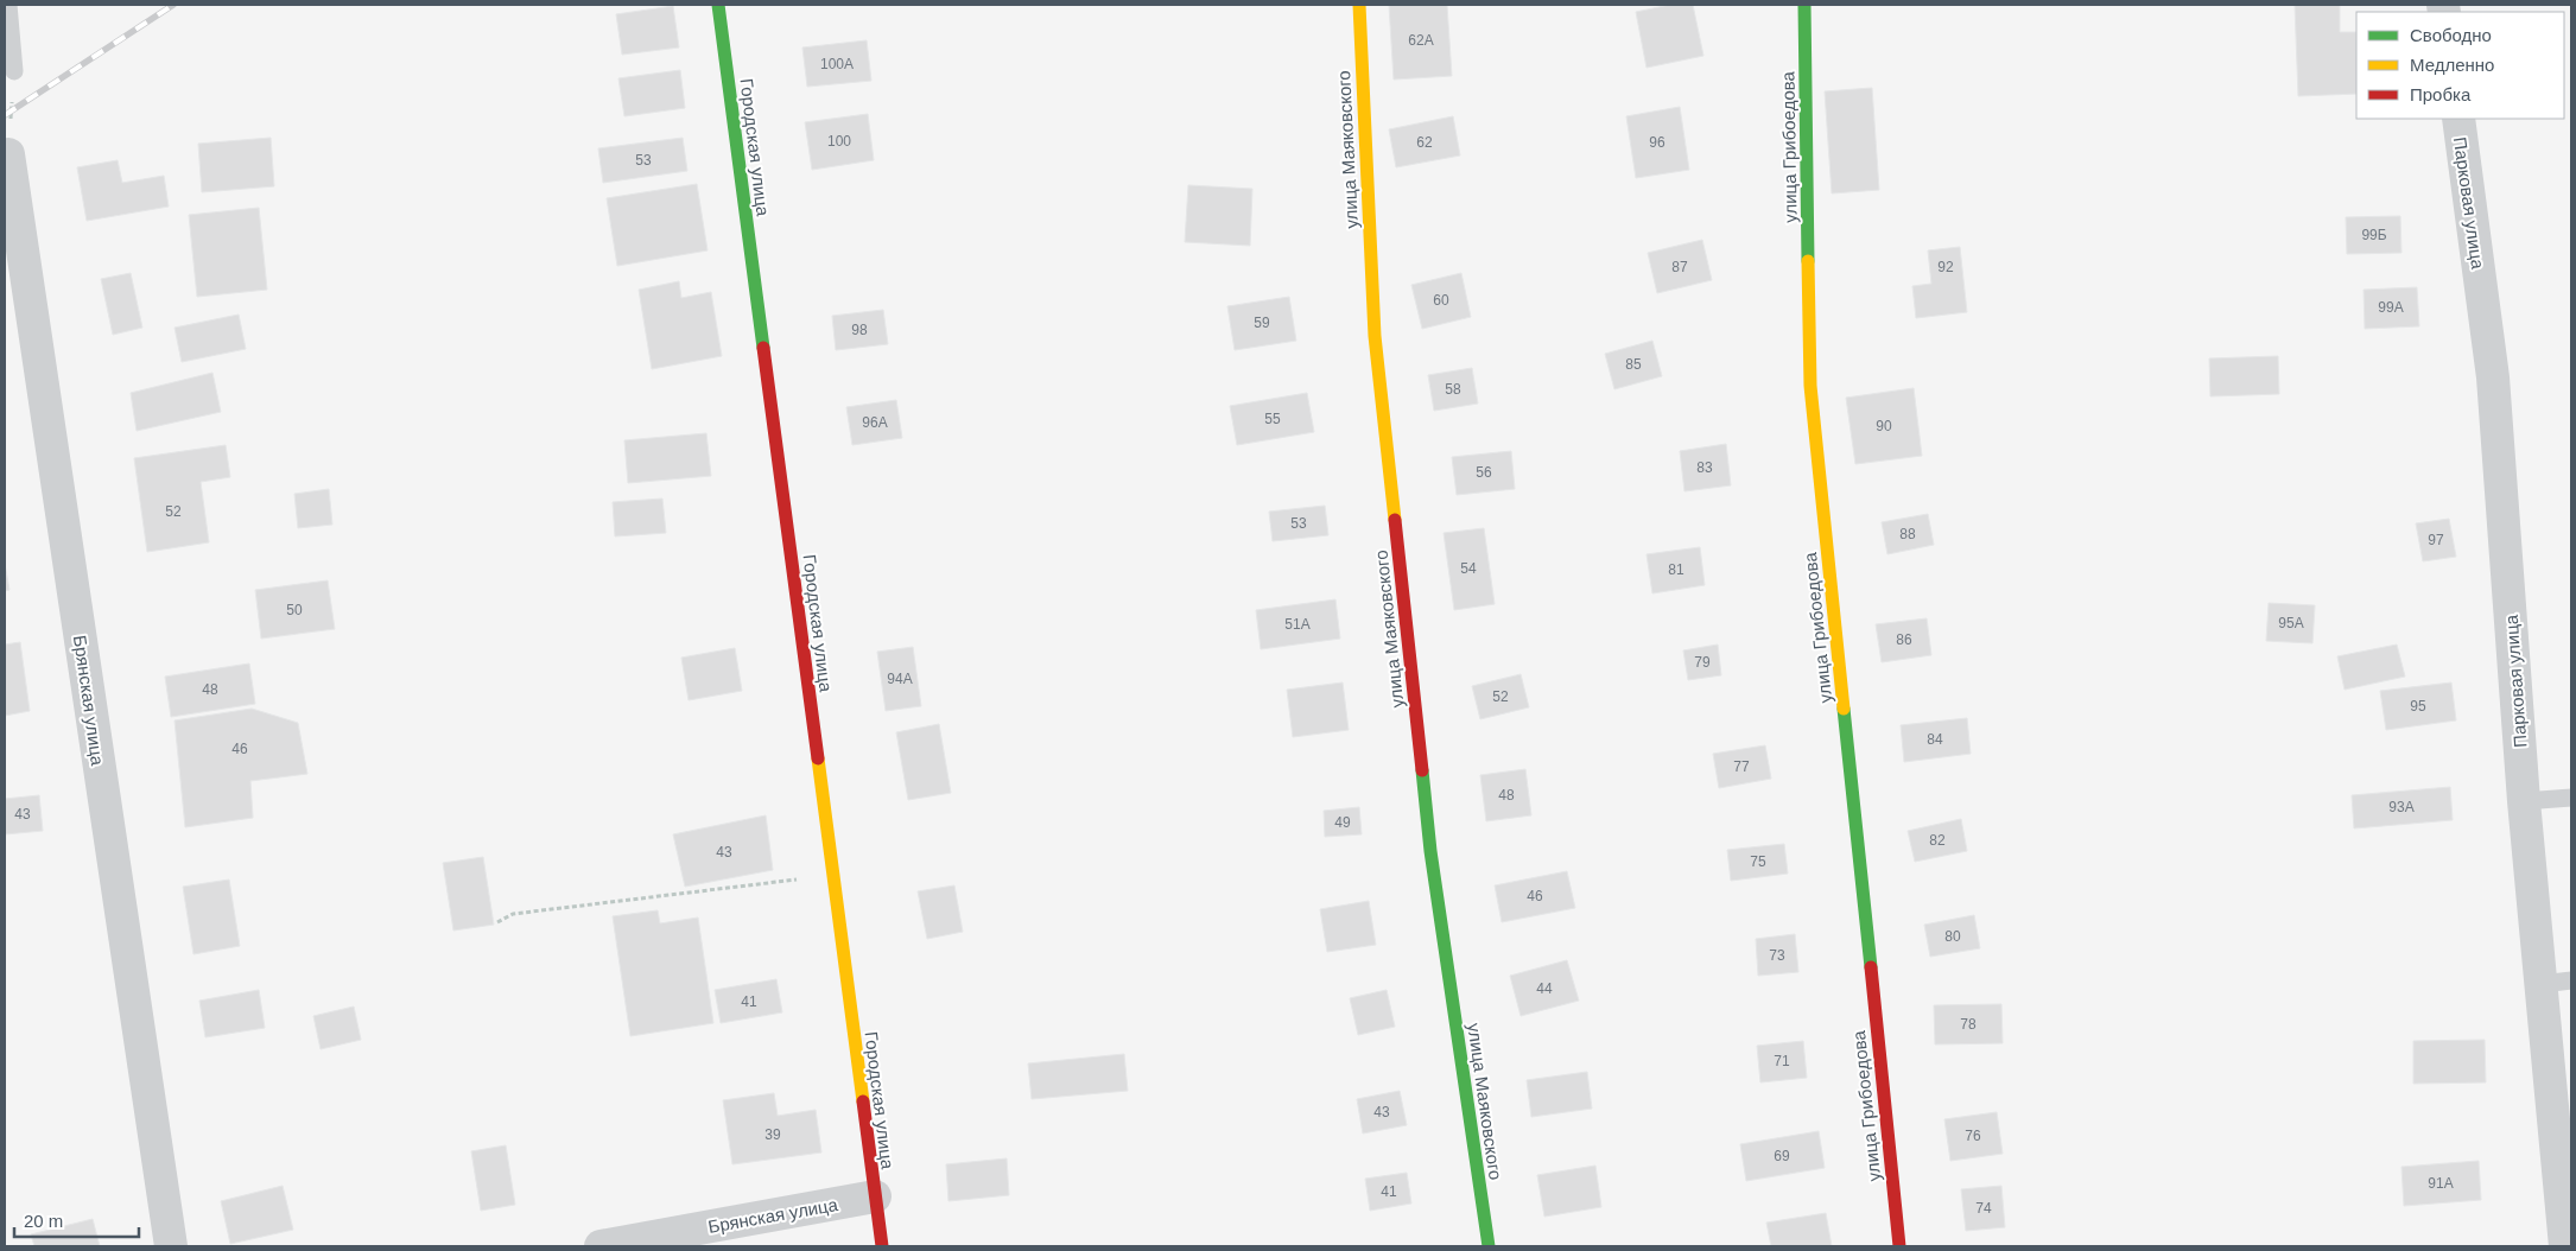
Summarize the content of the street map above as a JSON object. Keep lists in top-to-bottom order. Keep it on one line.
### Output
{"streets":{"street":["Городская улица","улица Грибоедова","улица Маяковского","Парковая улица","Брянская улица"]},"crossings":[["Городская улица","Брянская улица"]],"house_numbers":["62А","100А","100","62","96","53","99Б","87","92","60","99А","59","98","85","58","55","96А","90","83","56","52","53","88","97","54","81","50","95А","51А","86","79","94А","48","52","95","84","46","77","48","93А","43","49","82","43","75","46","80","73","44","41","78","71","43","39","76","69","91А","41","74"],"legend":["Свободно","Медленно","Пробка"],"scale_bar":"20 m"}
